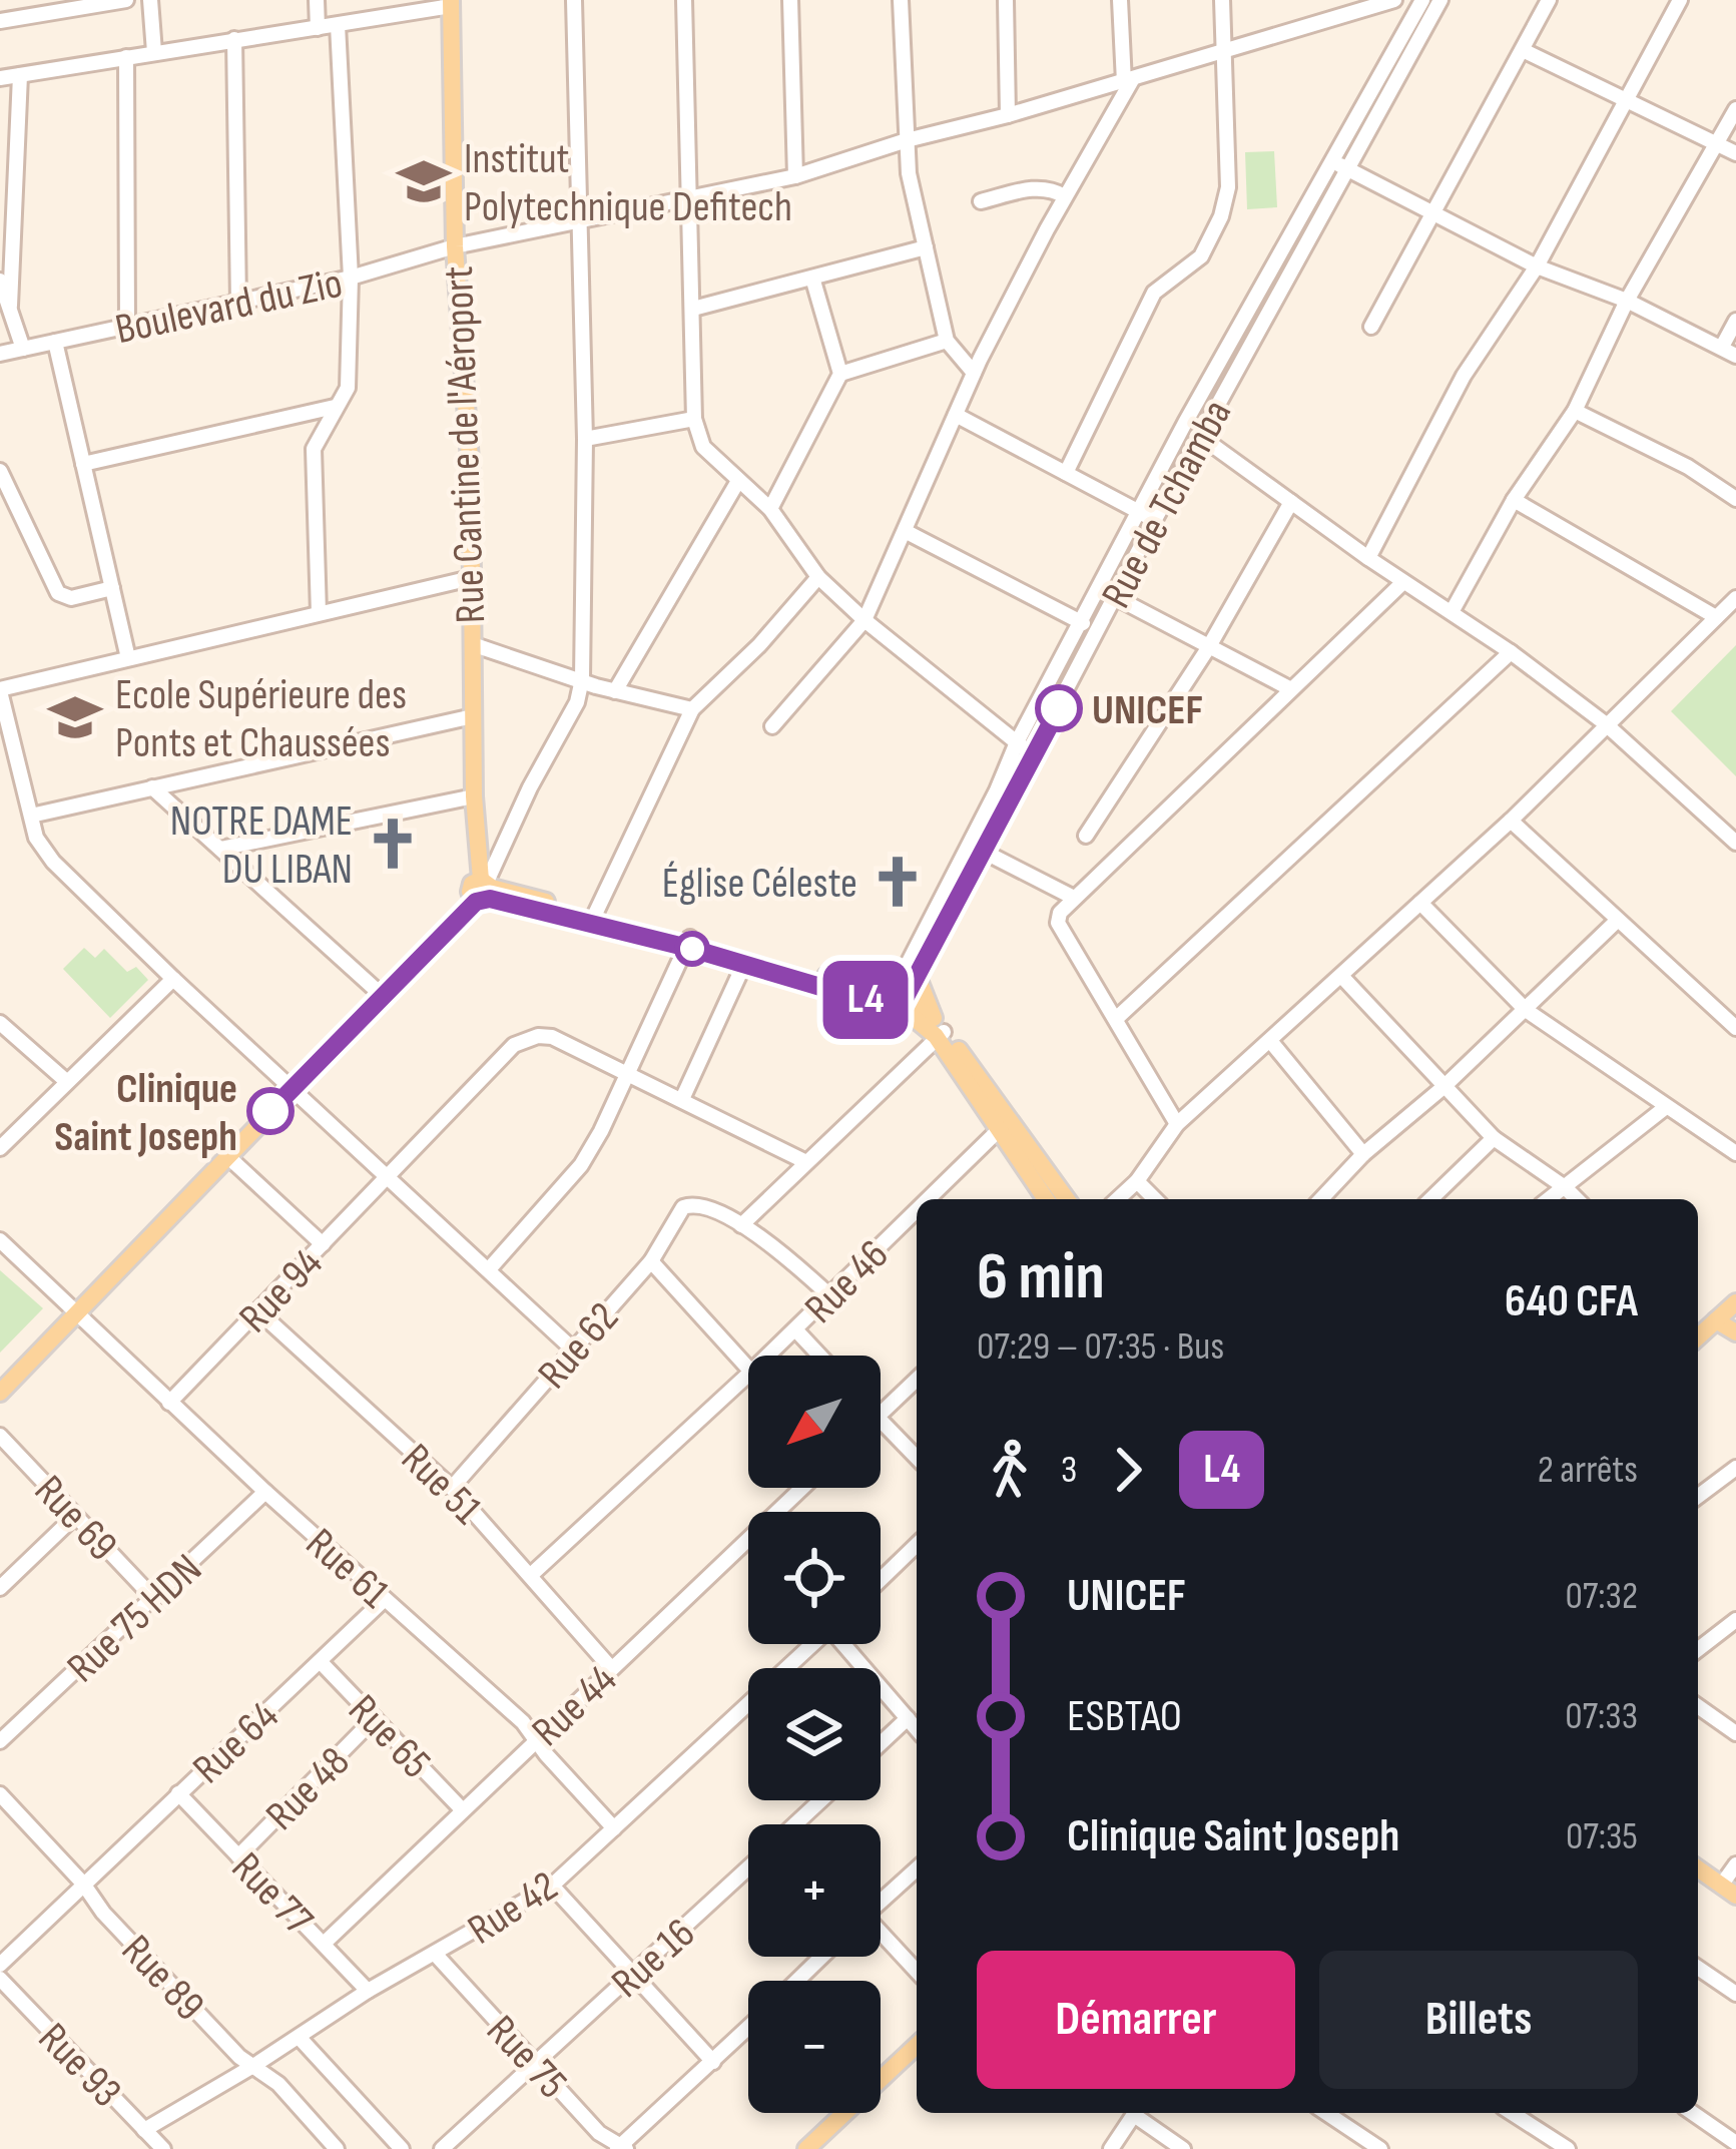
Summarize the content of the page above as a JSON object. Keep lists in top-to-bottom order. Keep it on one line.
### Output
{"streets":{"main road":["Rue Cantine de l'Aéroport"],"street":["Boulevard du Zio","Rue de Tchamba","Rue 46","Rue 94","Rue 62","Rue 51","Rue 69","Rue 61","Rue 75 HDN","Rue 44","Rue 65","Rue 64","Rue 48","Rue 77","Rue 42","Rue 16","Rue 89","Rue 75","Rue 93"]},"crossings":[["Boulevard du Zio","Rue Cantine de l'Aéroport"],["Rue 46","Rue 51"],["Rue 94","Rue 51"],["Rue 94","Rue 61"],["Rue 62","Rue 51"],["Rue 51","Rue 44"],["Rue 69","Rue 75 HDN"],["Rue 61","Rue 75 HDN"],["Rue 61","Rue 44"],["Rue 61","Rue 64"],["Rue 61","Rue 42"],["Rue 44","Rue 65"],["Rue 44","Rue 77"],["Rue 65","Rue 64"],["Rue 65","Rue 48"],["Rue 64","Rue 77"],["Rue 64","Rue 89"],["Rue 48","Rue 77"],["Rue 77","Rue 42"],["Rue 42","Rue 89"],["Rue 42","Rue 75"],["Rue 42","Rue 93"],["Rue 16","Rue 75"]],"places":{"school or university":["Institut Polytechnique Defitech","Ecole Supérieure des Ponts et Chaussées"],"other":["UNICEF","Clinique Saint Joseph"],"church":["NOTRE DAME DU LIBAN","Église Céleste"]},"lines":["bus line L4"],"north":"bottom left","page":{"on_map":"L4","heading":["6 min","07:29 – 07:35 · Bus","640 CFA"],"map_buttons":["+","−"],"legs":["3","L4","2 arrêts"],"list":[{"name":"UNICEF","value":"07:32"},{"name":"ESBTAO","value":"07:33"},{"name":"Clinique Saint Joseph","value":"07:35"}],"buttons":["Démarrer","Billets"]}}
